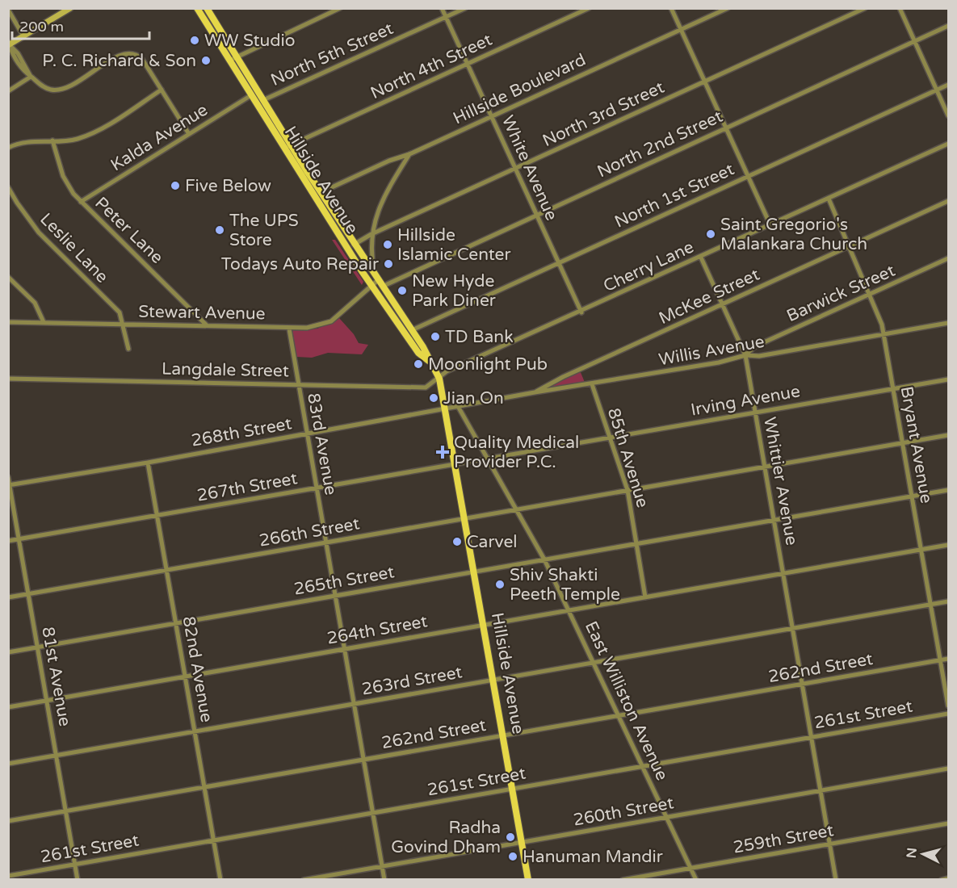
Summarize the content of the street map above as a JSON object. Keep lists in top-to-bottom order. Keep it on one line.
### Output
{"streets":{"main road":["Hillside Avenue"],"street":["North 5th Street","North 4th Street","Hillside Boulevard","North 3rd Street","Kalda Avenue","North 2nd Street","White Avenue","North 1st Street","Peter Lane","Leslie Lane","Cherry Lane","Barwick Street","McKee Street","Stewart Avenue","Willis Avenue","Langdale Street","Irving Avenue","268th Street","83rd Avenue","Bryant Avenue","85th Avenue","Whittier Avenue","267th Street","266th Street","265th Street","264th Street","262nd Street","82nd Avenue","81st Avenue","263rd Street","East Williston Avenue","261st Street","260th Street","259th Street"]},"crossings":[["North 5th Street","White Avenue"],["North 5th Street","Hillside Avenue"],["North 4th Street","White Avenue"],["North 4th Street","Hillside Avenue"],["Hillside Boulevard","White Avenue"],["Hillside Boulevard","Hillside Avenue"],["North 3rd Street","White Avenue"],["North 3rd Street","Hillside Avenue"],["Kalda Avenue","Hillside Avenue"],["Kalda Avenue","Peter Lane"],["North 2nd Street","White Avenue"],["North 2nd Street","Hillside Avenue"],["North 2nd Street","Stewart Avenue"],["White Avenue","North 1st Street"],["White Avenue","Cherry Lane"],["Hillside Avenue","North 1st Street"],["Hillside Avenue","Cherry Lane"],["Hillside Avenue","Stewart Avenue"],["Hillside Avenue","Langdale Street"],["Hillside Avenue","268th Street"],["Hillside Avenue","267th Street"],["Hillside Avenue","266th Street"],["Hillside Avenue","265th Street"],["Hillside Avenue","264th Street"],["Hillside Avenue","262nd Street"],["Hillside Avenue","263rd Street"],["Hillside Avenue","261st Street"],["Hillside Avenue","260th Street"],["Peter Lane","Stewart Avenue"],["Leslie Lane","Stewart Avenue"],["Cherry Lane","Langdale Street"],["Cherry Lane","Bryant Avenue"],["Cherry Lane","Whittier Avenue"],["Barwick Street","Willis Avenue"],["Barwick Street","Bryant Avenue"],["Barwick Street","Whittier Avenue"],["McKee Street","Willis Avenue"],["McKee Street","Bryant Avenue"],["McKee Street","Whittier Avenue"],["Stewart Avenue","83rd Avenue"],["Willis Avenue","268th Street"],["Willis Avenue","Bryant Avenue"],["Willis Avenue","85th Avenue"],["Willis Avenue","Whittier Avenue"],["Langdale Street","83rd Avenue"],["Irving Avenue","Bryant Avenue"],["Irving Avenue","85th Avenue"],["Irving Avenue","Whittier Avenue"],["Irving Avenue","267th Street"],["268th Street","83rd Avenue"],["268th Street","82nd Avenue"],["268th Street","81st Avenue"],["268th Street","East Williston Avenue"],["83rd Avenue","267th Street"],["83rd Avenue","266th Street"],["83rd Avenue","265th Street"],["83rd Avenue","264th Street"],["83rd Avenue","262nd Street"],["83rd Avenue","263rd Street"],["83rd Avenue","261st Street"],["83rd Avenue","260th Street"],["Bryant Avenue","266th Street"],["Bryant Avenue","265th Street"],["Bryant Avenue","264th Street"],["Bryant Avenue","262nd Street"],["Bryant Avenue","263rd Street"],["85th Avenue","266th Street"],["85th Avenue","265th Street"],["85th Avenue","264th Street"],["Whittier Avenue","266th Street"],["Whittier Avenue","265th Street"],["Whittier Avenue","264th Street"],["Whittier Avenue","262nd Street"],["Whittier Avenue","263rd Street"],["Whittier Avenue","261st Street"],["Whittier Avenue","260th Street"],["Whittier Avenue","259th Street"],["267th Street","82nd Avenue"],["267th Street","81st Avenue"],["267th Street","East Williston Avenue"],["266th Street","82nd Avenue"],["266th Street","81st Avenue"],["266th Street","East Williston Avenue"],["265th Street","82nd Avenue"],["265th Street","81st Avenue"],["265th Street","East Williston Avenue"],["264th Street","82nd Avenue"],["264th Street","81st Avenue"],["264th Street","East Williston Avenue"],["262nd Street","82nd Avenue"],["262nd Street","81st Avenue"],["262nd Street","East Williston Avenue"],["82nd Avenue","263rd Street"],["82nd Avenue","261st Street"],["81st Avenue","263rd Street"],["81st Avenue","261st Street"],["263rd Street","East Williston Avenue"],["East Williston Avenue","261st Street"],["East Williston Avenue","260th Street"],["East Williston Avenue","259th Street"]],"places":{"other":["WW Studio","P. C. Richard & Son","Five Below","The UPS Store","Saint Gregorio's Malankara Church","Hillside Islamic Center","Todays Auto Repair","New Hyde Park Diner","TD Bank","Moonlight Pub","Jian On","Carvel","Shiv Shakti Peeth Temple","Radha Govind Dham","Hanuman Mandir"],"health":["Quality Medical Provider P.C."]},"scale_bar":"200 m","north":"left"}
